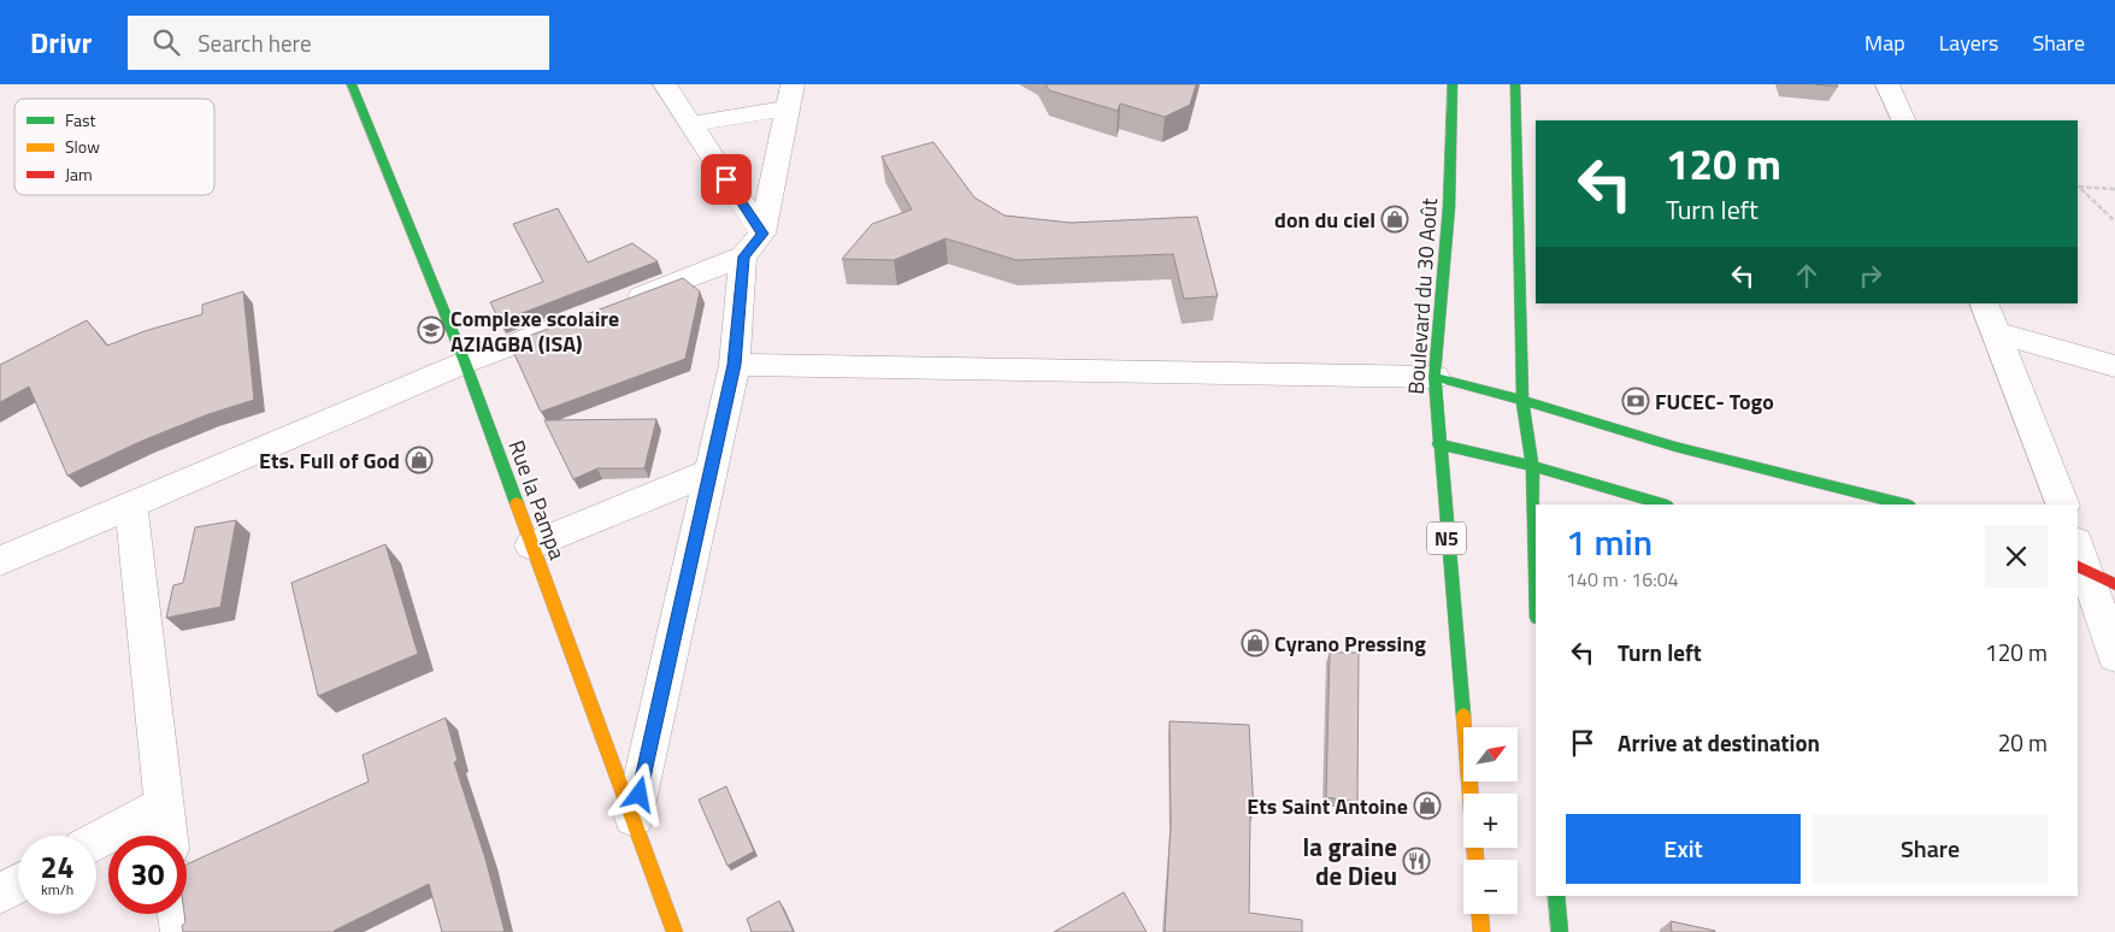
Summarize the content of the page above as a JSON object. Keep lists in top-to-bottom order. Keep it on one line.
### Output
{"streets":{"main road":["Boulevard du 30 Août","Rue la Pampa","N5"]},"places":{"shop":["don du ciel","Ets. Full of God","Cyrano Pressing","Ets Saint Antoine"],"school or university":["Complexe scolaire AZIAGBA (ISA)"],"bank":["FUCEC- Togo"],"restaurant":["la graine de Dieu"]},"legend":["Fast","Slow","Jam"],"north":"top right","page":{"header":"Drivr","search":"Search here","nav":["Map","Layers","Share"],"turn":["120 m","Turn left"],"heading":["1 min","140 m · 16:04"],"list":[{"name":"Turn left","value":"120 m"},{"name":"Arrive at destination","value":"20 m"}],"map_buttons":["+","−"],"buttons":["Exit","Share"],"speed":"24 km/h","limit":"30"}}
